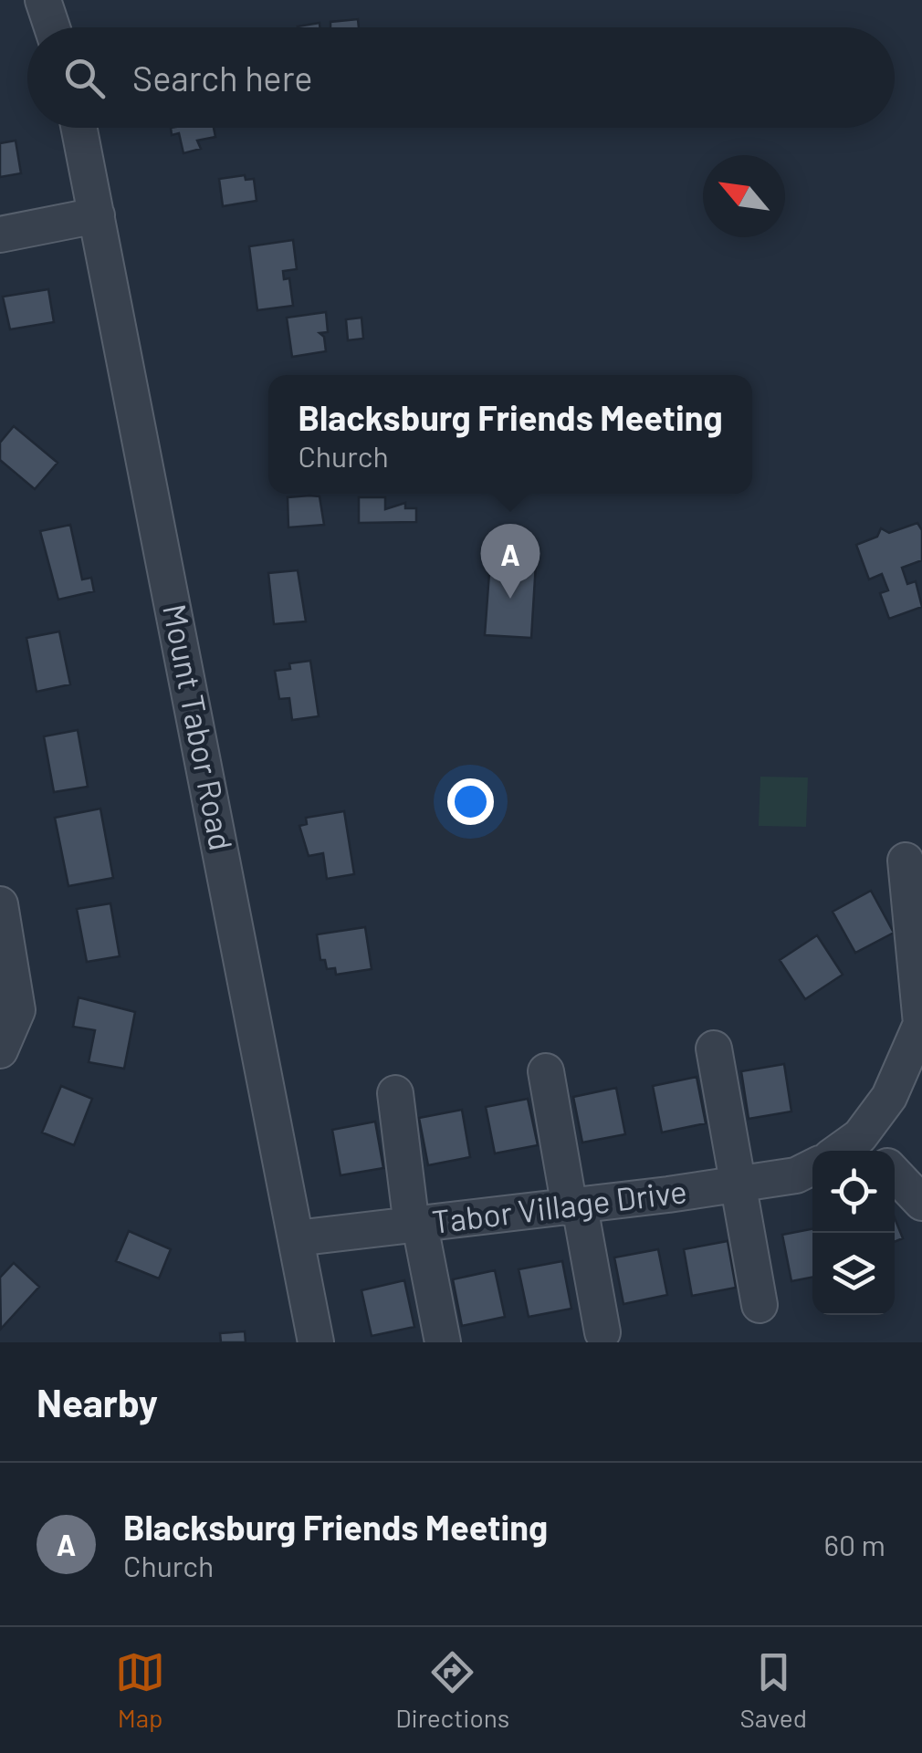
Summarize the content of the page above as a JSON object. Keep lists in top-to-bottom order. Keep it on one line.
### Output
{"streets":{"street":["Mount Tabor Road","Tabor Village Drive"]},"crossings":[["Mount Tabor Road","Tabor Village Drive"]],"north":"top left","page":{"search":"Search here","popup":["Blacksburg Friends Meeting","Church"],"pins":"A","heading":"Nearby","list":[{"mark":"A","name":"Blacksburg Friends Meeting","note":"Church","value":"60 m"}],"nav":["Map","Directions","Saved"]}}
